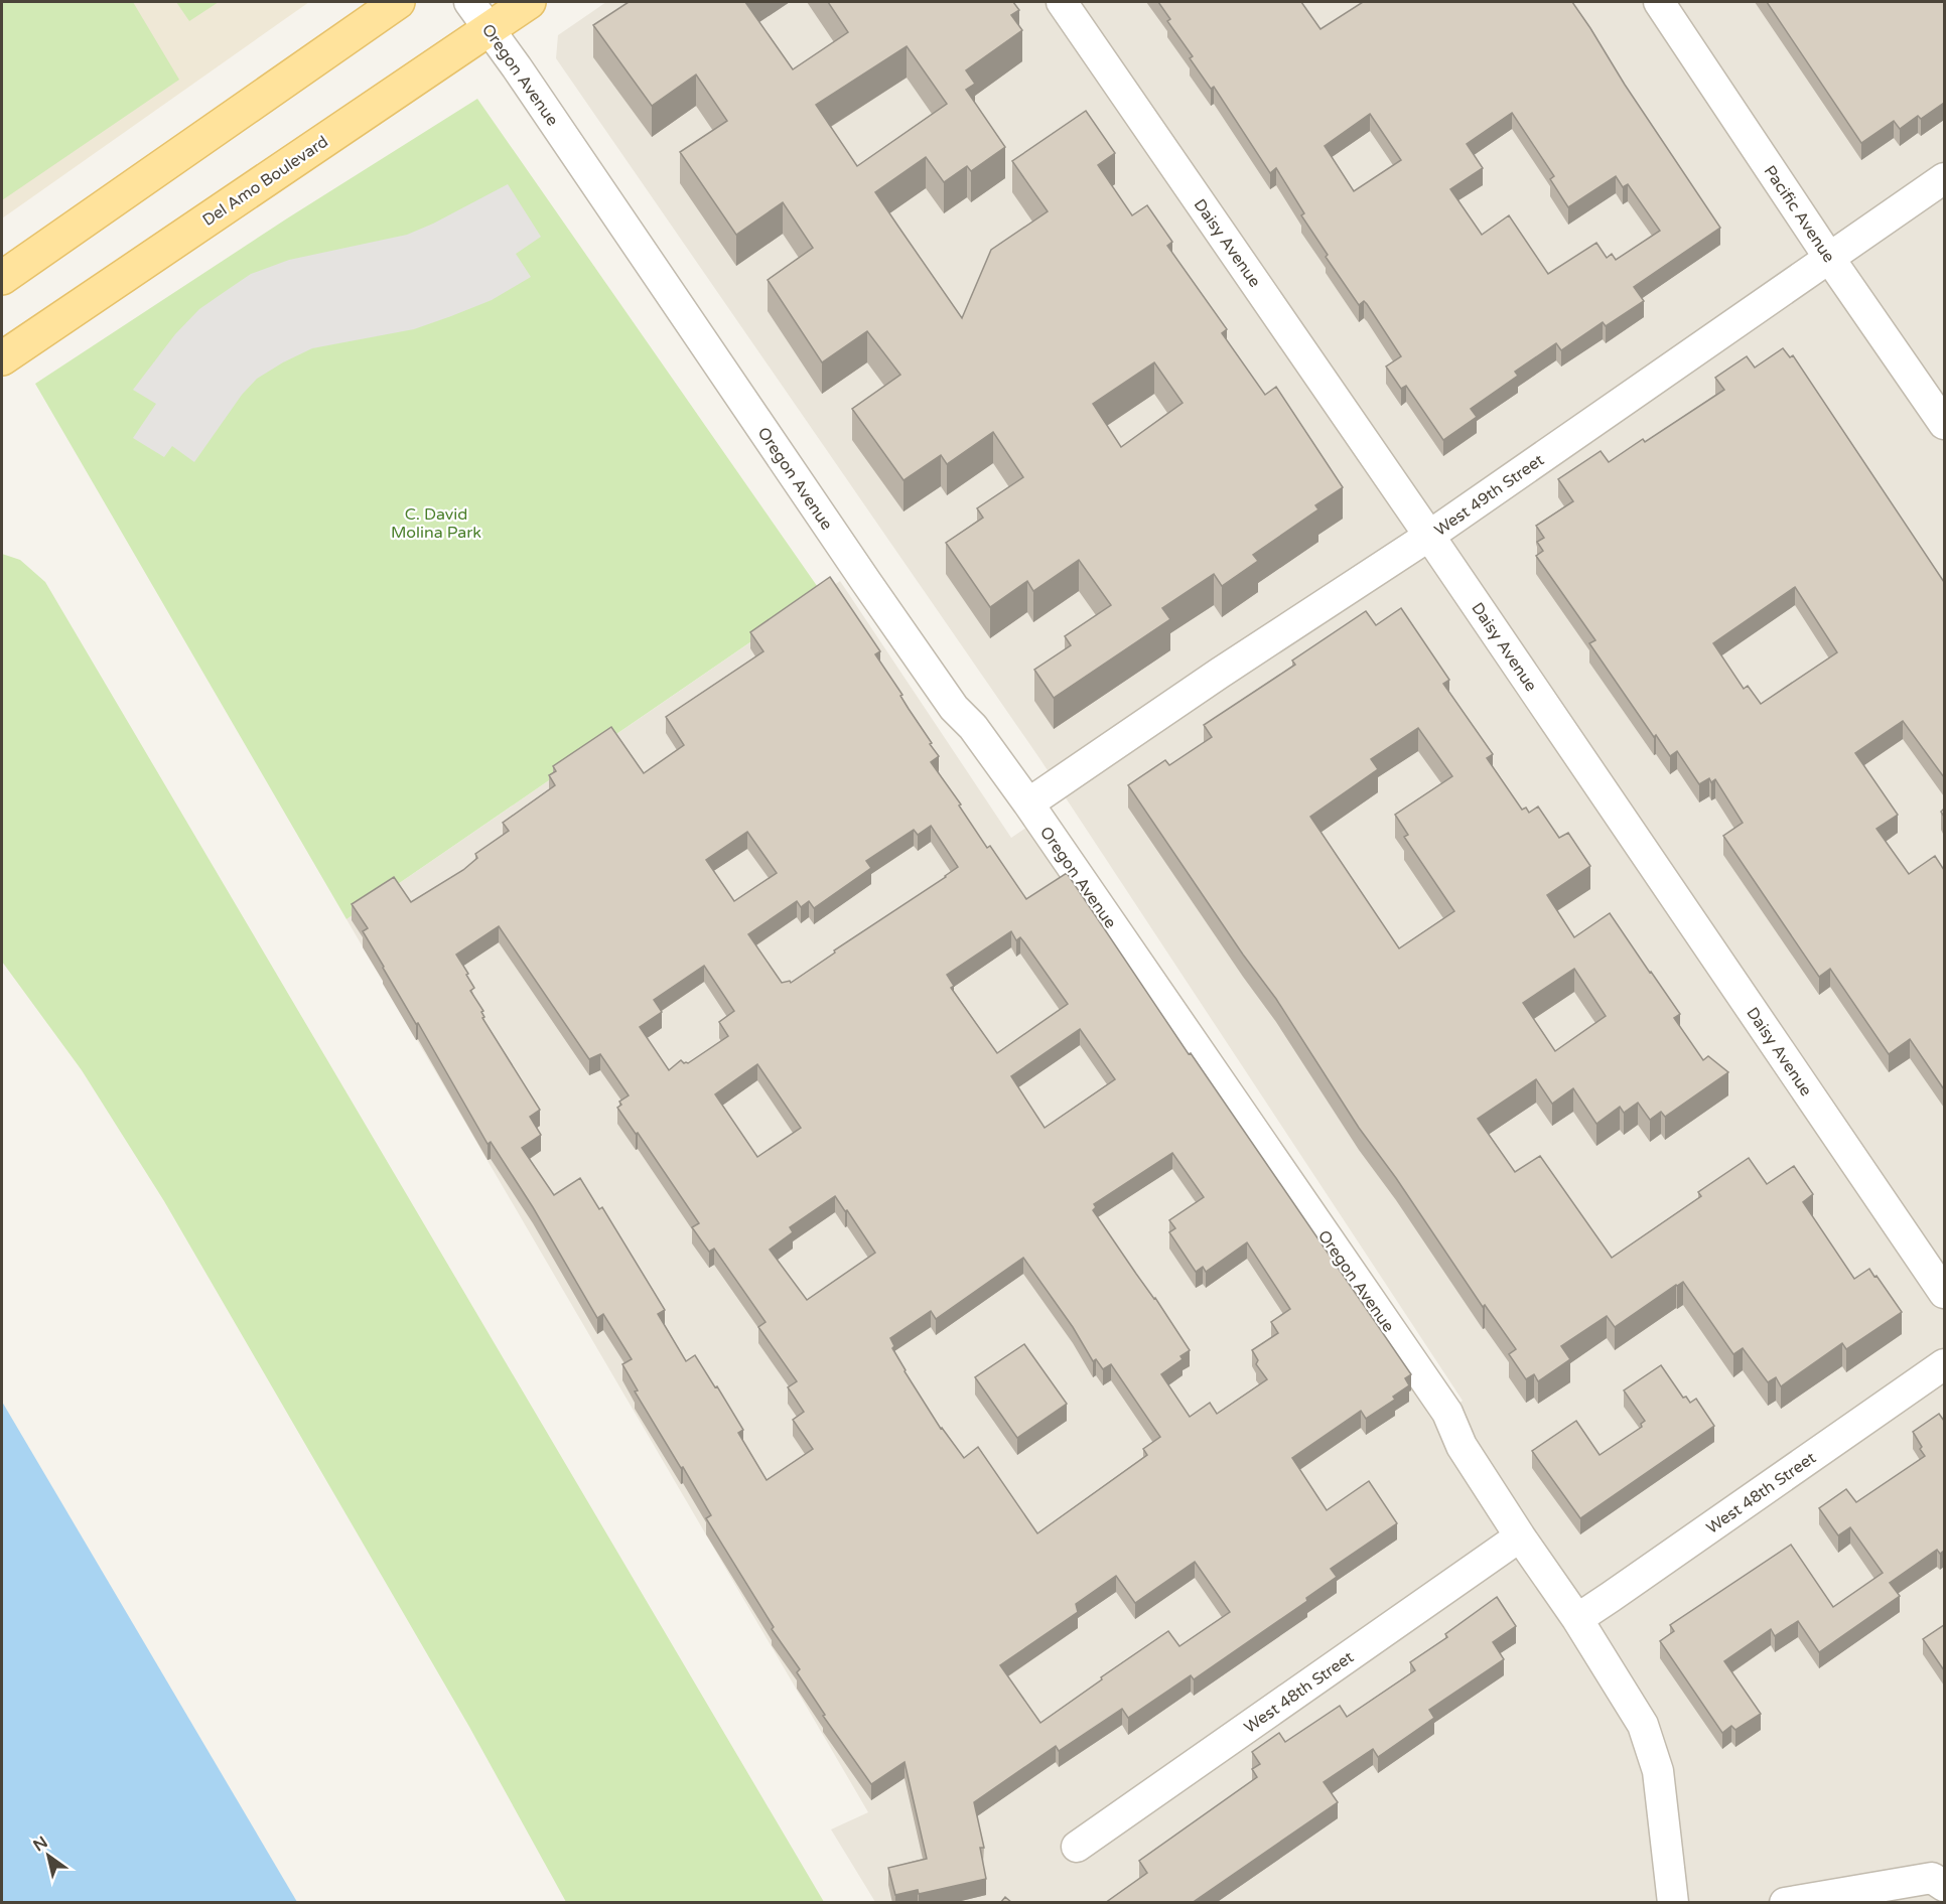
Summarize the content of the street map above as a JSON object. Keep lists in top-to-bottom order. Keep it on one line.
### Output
{"streets":{"main road":["Del Amo Boulevard"],"street":["Oregon Avenue","Pacific Avenue","Daisy Avenue","West 49th Street","West 48th Street"]},"crossings":[["Oregon Avenue","Del Amo Boulevard"],["Oregon Avenue","West 49th Street"],["Oregon Avenue","West 48th Street"],["Pacific Avenue","West 49th Street"],["Daisy Avenue","West 49th Street"]],"parks":["C. David Molina Park"],"north":"top left"}
